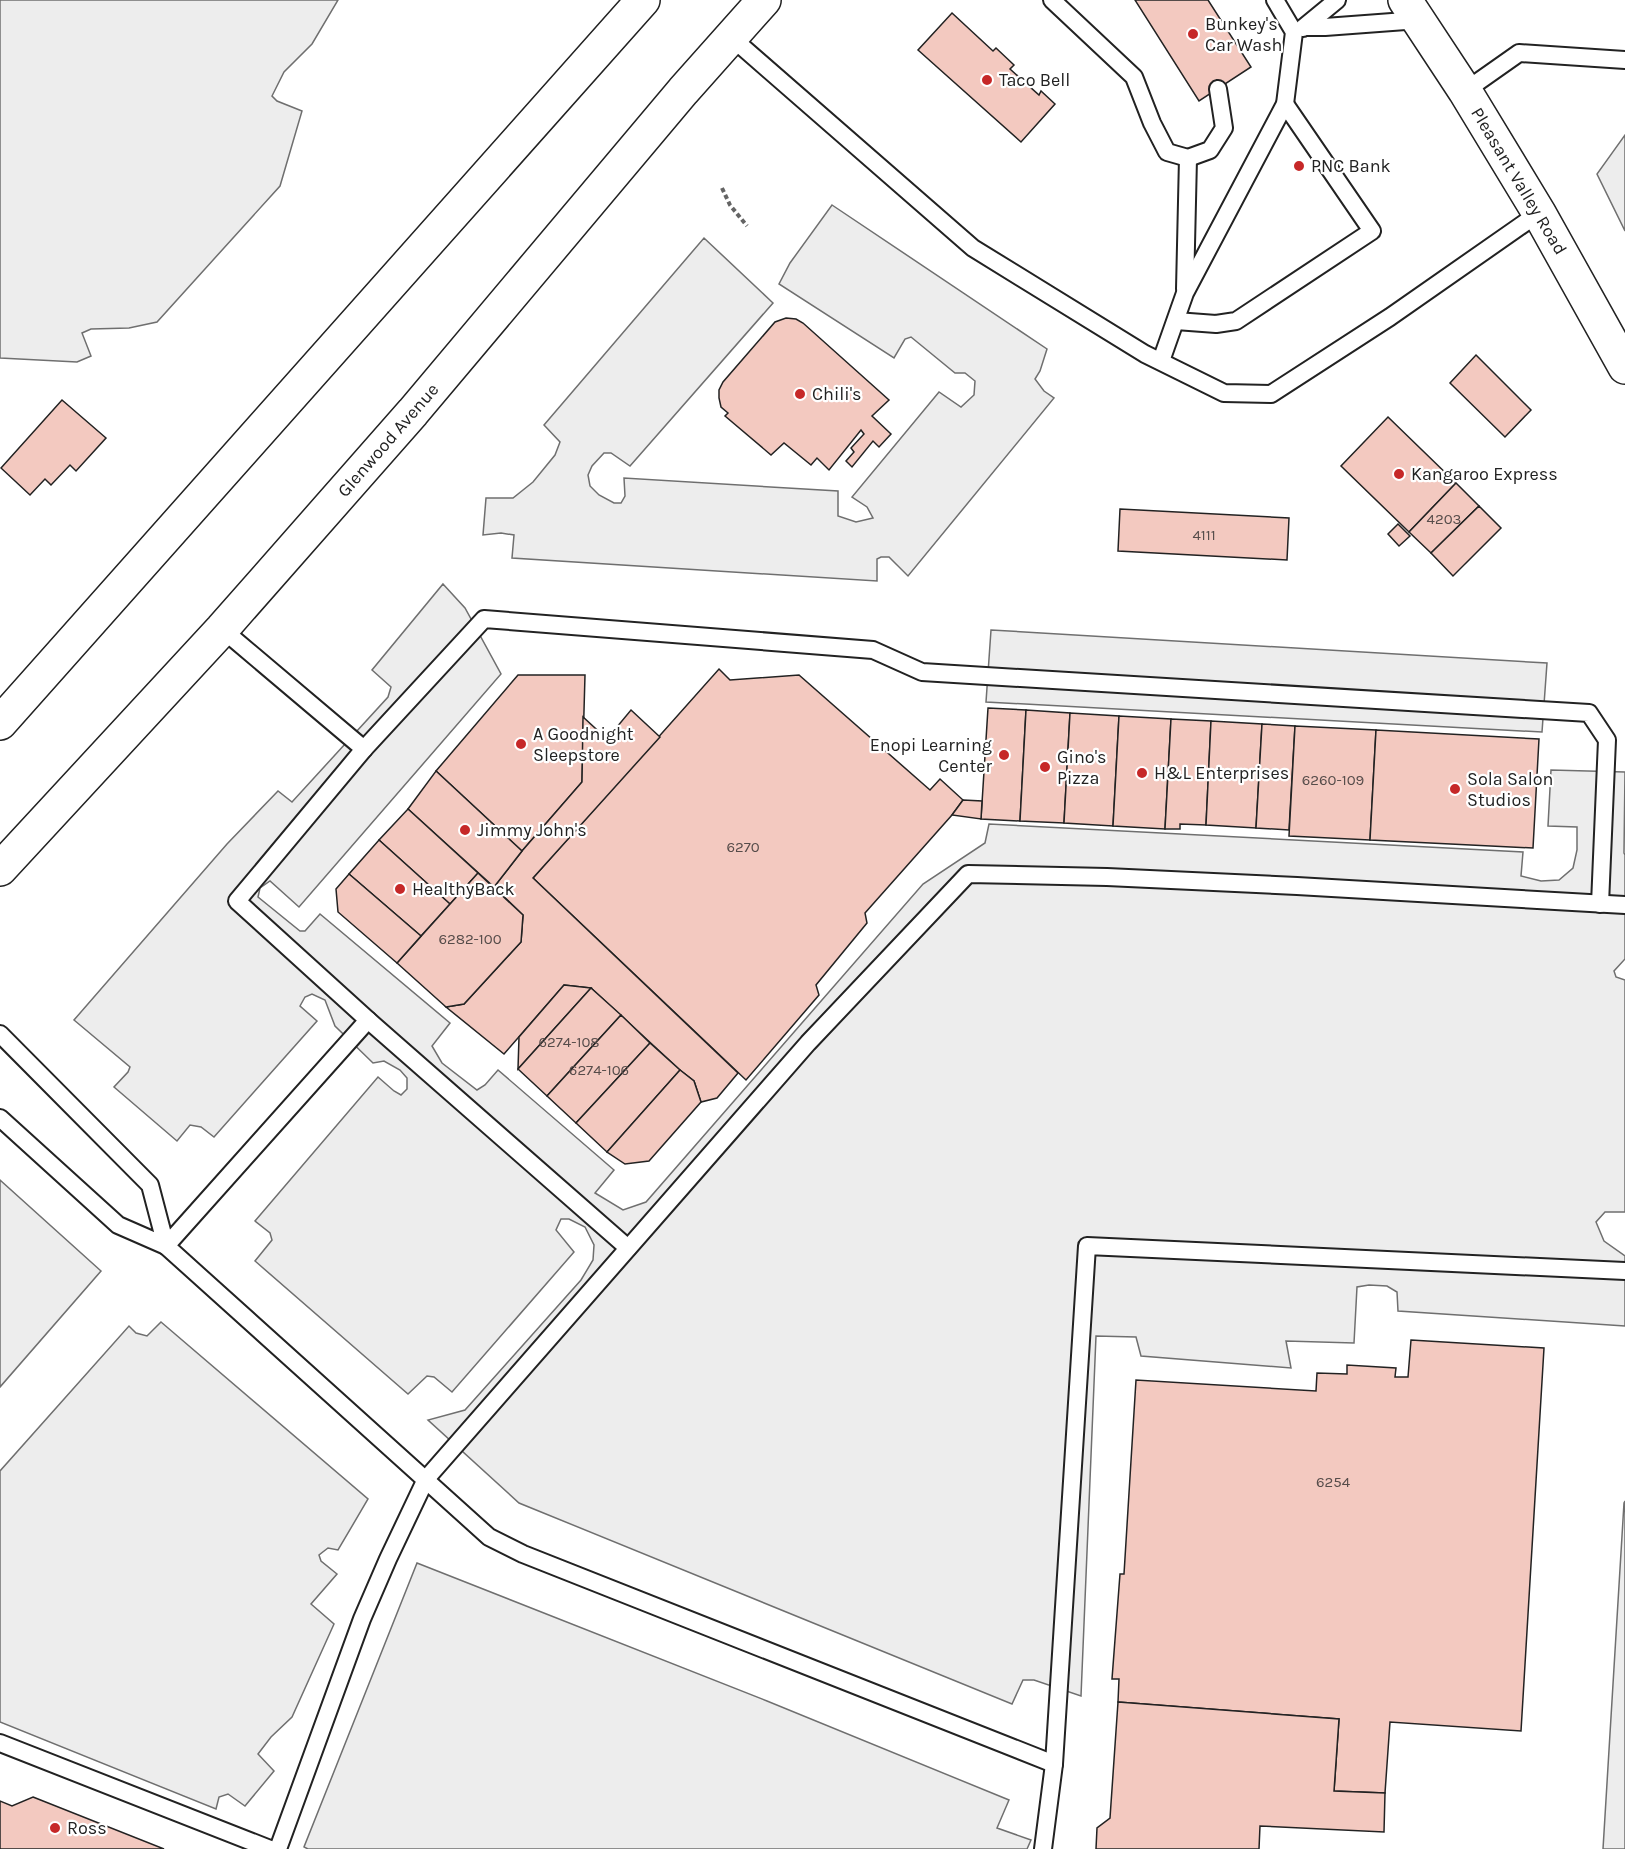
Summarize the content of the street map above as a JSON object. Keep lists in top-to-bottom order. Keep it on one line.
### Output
{"streets":{"main road":["Pleasant Valley Road","Glenwood Avenue"]},"places":["Bunkey's Car Wash","Taco Bell","PNC Bank","Chili's","Kangaroo Express","A Goodnight Sleepstore","Enopi Learning Center","Gino's Pizza","H&L Enterprises","Sola Salon Studios","Jimmy John's","HealthyBack","Ross"],"house_numbers":["4203","4111","6260-109","6270","6282-100","6274-108","6274-106","6254"]}
